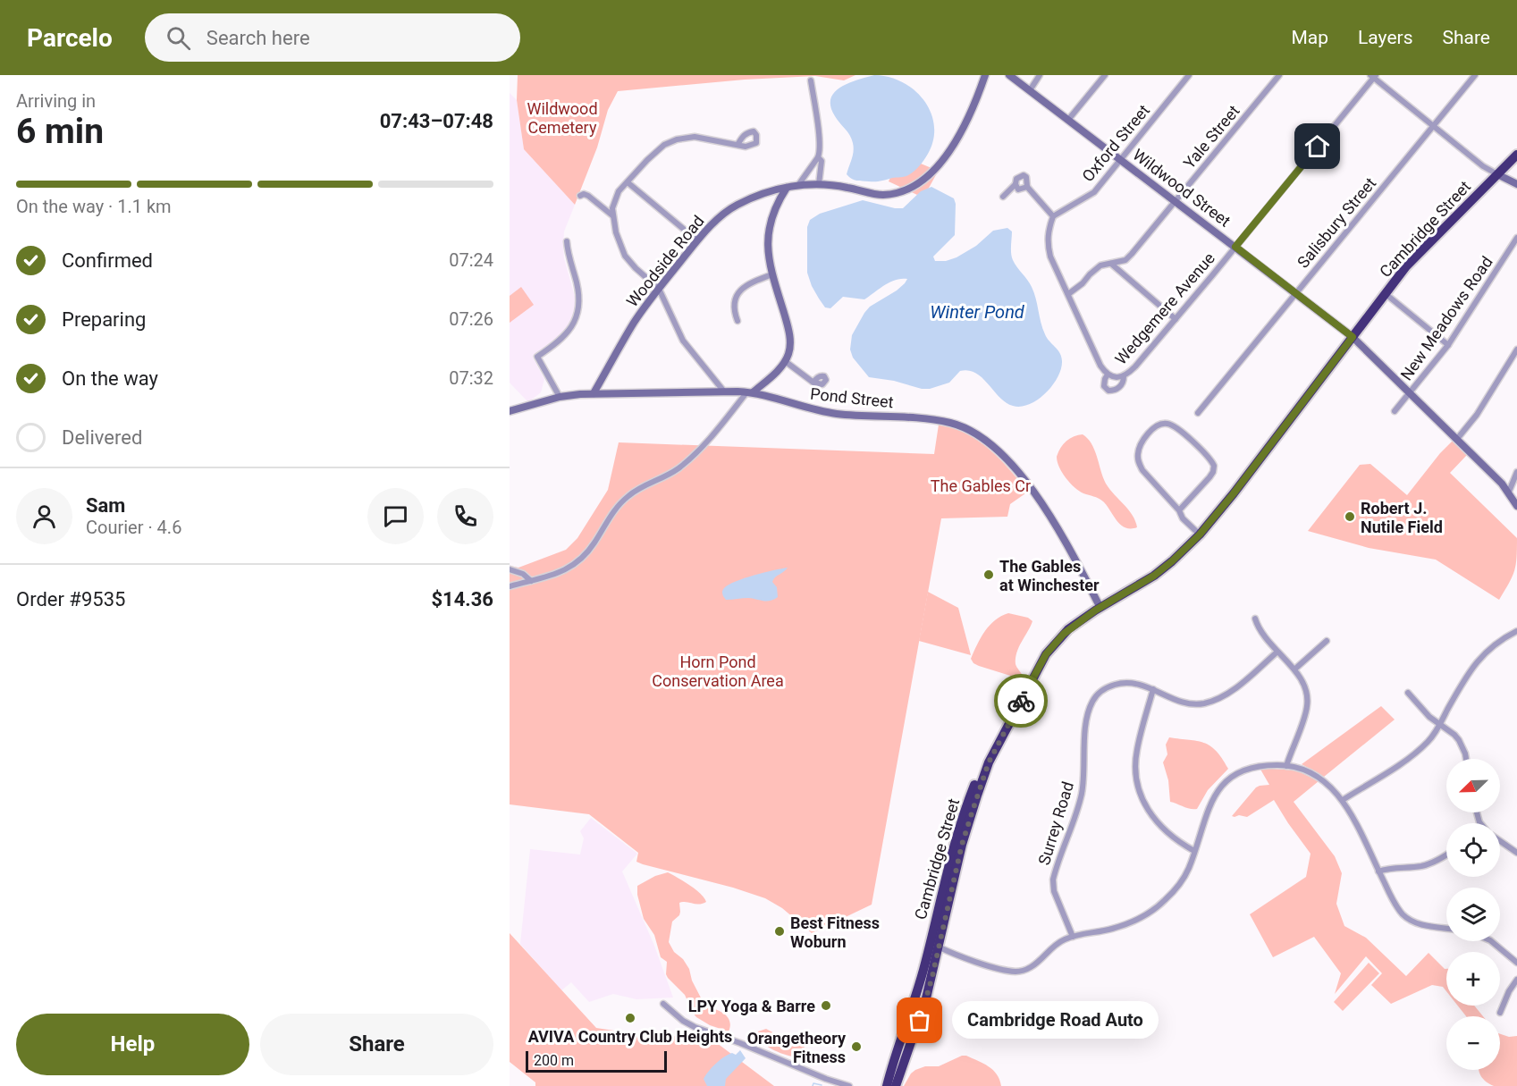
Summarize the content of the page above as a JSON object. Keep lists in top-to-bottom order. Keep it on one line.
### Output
{"streets":{"highway":["Cambridge Street"],"street":["Yale Street","Oxford Street","Wildwood Street","Salisbury Street","Woodside Road","Wedgemere Avenue","New Meadows Road","Pond Street","Surrey Road"]},"crossings":[["Yale Street","Wildwood Street"],["Oxford Street","Wildwood Street"],["Wildwood Street","Salisbury Street"],["Wildwood Street","Cambridge Street"],["Wildwood Street","Wedgemere Avenue"],["Wildwood Street","New Meadows Road"],["Cambridge Street","Pond Street"],["Woodside Road","Pond Street"]],"water":["Winter Pond"],"parks":["Wildwood Cemetery","The Gables Cr","Horn Pond Conservation Area"],"places":["Robert J. Nutile Field","The Gables at Winchester","Best Fitness Woburn","LPY Yoga & Barre","AVIVA Country Club Heights","Cambridge Road Auto","Orangetheory Fitness"],"scale_bar":"200 m","north":"bottom left","page":{"header":"Parcelo","search":"Search here","nav":["Map","Layers","Share"],"heading":["6 min","Arriving in","07:43–07:48"],"panel":["Sam","Courier · 4.6","Order #9535","$14.36"],"bar":"On the way · 1.1 km","list":[["Confirmed","07:24"],["Preparing","07:26"],["On the way","07:32"],"Delivered"],"map_buttons":["+","−"],"bubble":"Cambridge Road Auto","buttons":["Help","Share"],"scale":"200 m"}}
